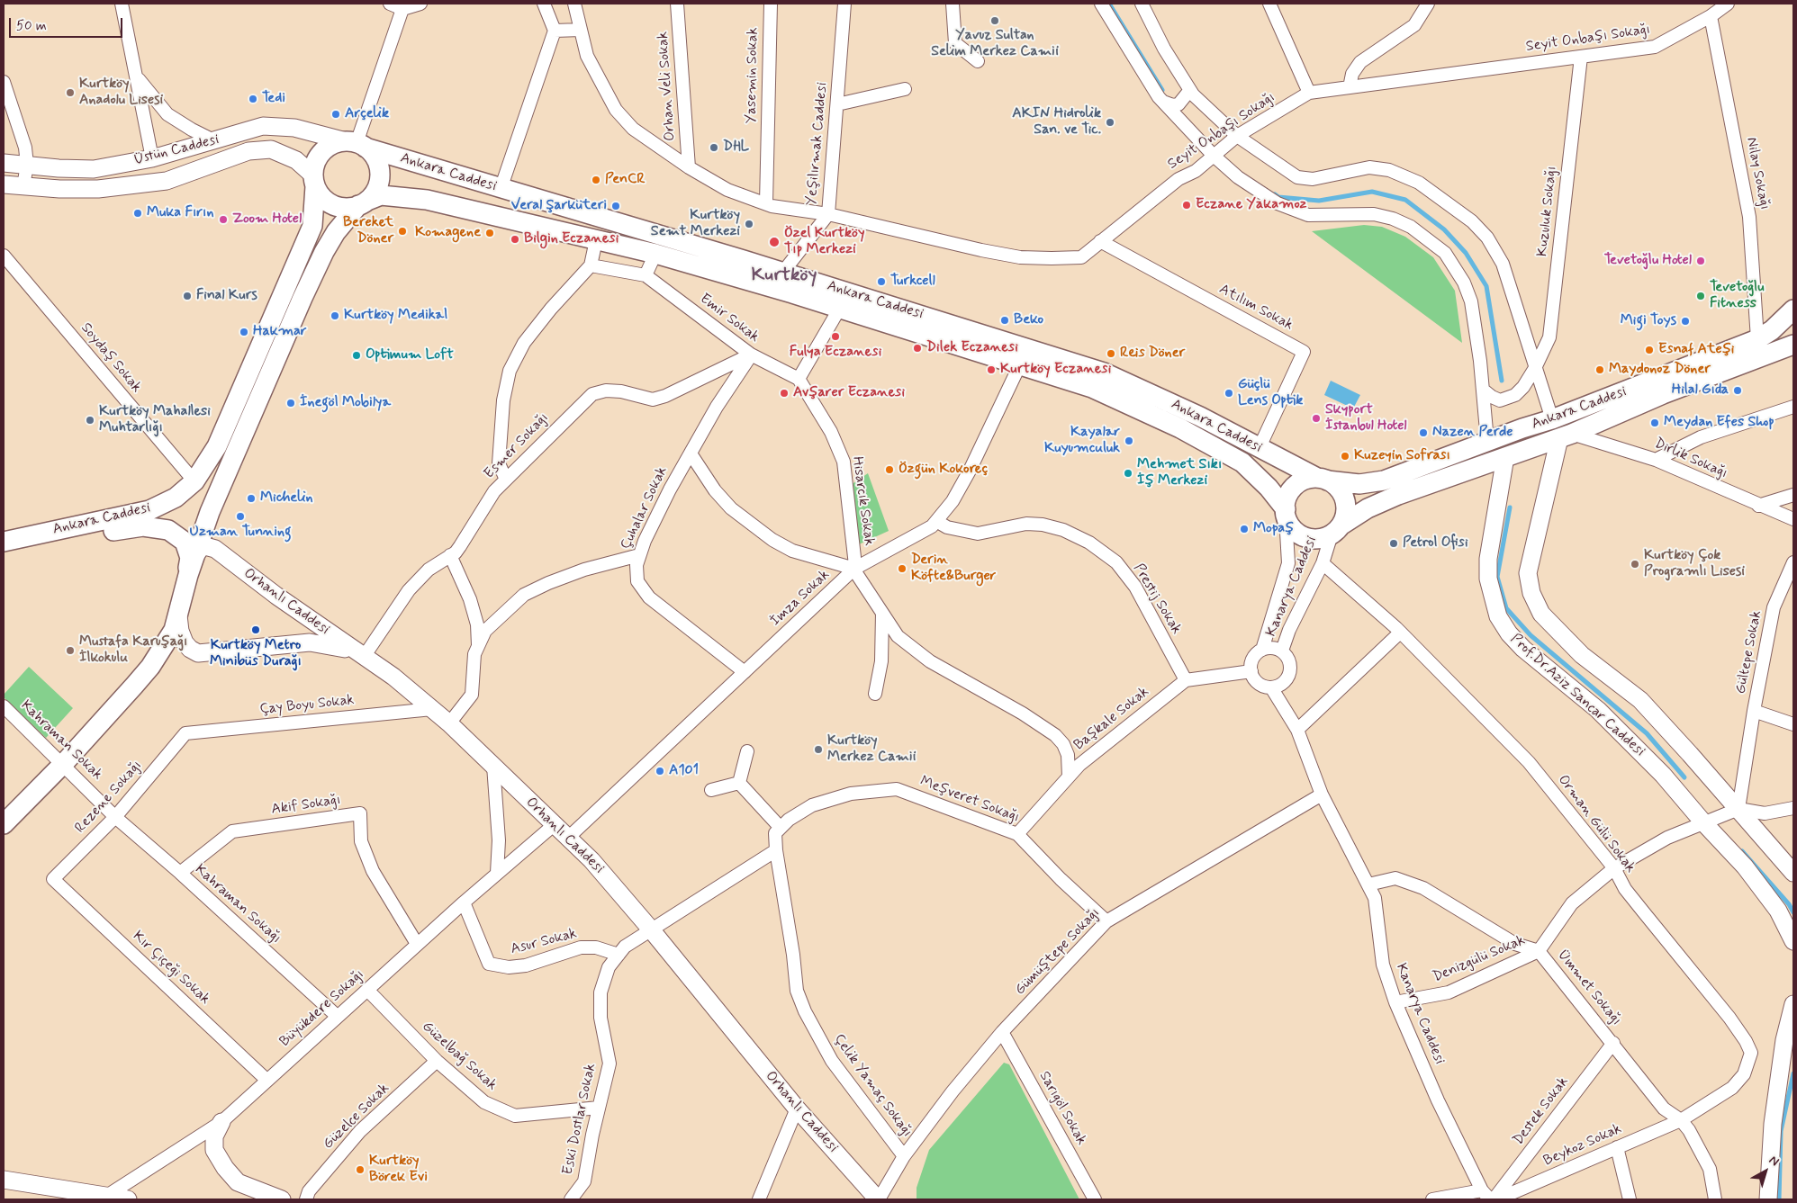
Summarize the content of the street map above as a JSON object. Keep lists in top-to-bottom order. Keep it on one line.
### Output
{"streets":{"main road":["Ankara Caddesi"],"street":["Seyit Onbaşı Sokağı","Yasemin Sokak","Orhan Veli Sokak","Yeşilırmak Caddesi","Üstün Caddesi","Nilay Sokağı","Kuzuluk Sokağı","Atılım Sokak","Emir Sokak","Soydaş Sokak","Esmer Sokağı","Dirlik Sokağı","Hisarcık Sokak","Çuhalar Sokak","Kanarya Caddesi","İmza Sokak","Prestij Sokak","Orhanlı Caddesi","Gültepe Sokak","Prof.Dr.Aziz Sancar Caddesi","Çay Boyu Sokak","Başkale Sokak","Kahraman Sokak","Rezene Sokağı","Meşveret Sokağı","Akif Sokağı","Orman Gülü Sokak","Kahraman Sokağı","Asur Sokak","Gümüştepe Sokağı","Denizgülü Sokak","Kır Çiçeği Sokak","Ümmet Sokağı","Büyükdere Sokağı","Güzelbağ Sokak","Çelik Yamaç Sokağı","Sarıgöl Sokak","Destek Sokak","Güzelce Sokak","Eski Dostlar Sokak","Beykoz Sokak"]},"crossings":[["Seyit Onbaşı Sokağı","Yasemin Sokak"],["Seyit Onbaşı Sokağı","Orhan Veli Sokak"],["Seyit Onbaşı Sokağı","Yeşilırmak Caddesi"],["Seyit Onbaşı Sokağı","Nilay Sokağı"],["Seyit Onbaşı Sokağı","Kuzuluk Sokağı"],["Seyit Onbaşı Sokağı","Atılım Sokak"],["Yeşilırmak Caddesi","Ankara Caddesi"],["Üstün Caddesi","Ankara Caddesi"],["Ankara Caddesi","Nilay Sokağı"],["Ankara Caddesi","Atılım Sokak"],["Ankara Caddesi","Soydaş Sokak"],["Ankara Caddesi","Dirlik Sokağı"],["Ankara Caddesi","Kanarya Caddesi"],["Ankara Caddesi","İmza Sokak"],["Ankara Caddesi","Prof.Dr.Aziz Sancar Caddesi"],["Emir Sokak","Esmer Sokağı"],["Emir Sokak","Hisarcık Sokak"],["Emir Sokak","Çuhalar Sokak"],["Esmer Sokağı","Çuhalar Sokak"],["Esmer Sokağı","Orhanlı Caddesi"],["Hisarcık Sokak","İmza Sokak"],["Hisarcık Sokak","Başkale Sokak"],["Çuhalar Sokak","İmza Sokak"],["Kanarya Caddesi","Orman Gülü Sokak"],["Kanarya Caddesi","Gümüştepe Sokağı"],["Kanarya Caddesi","Denizgülü Sokak"],["Kanarya Caddesi","Ümmet Sokağı"],["İmza Sokak","Prestij Sokak"],["İmza Sokak","Orhanlı Caddesi"],["Prestij Sokak","Başkale Sokak"],["Orhanlı Caddesi","Çay Boyu Sokak"],["Orhanlı Caddesi","Gümüştepe Sokağı"],["Orhanlı Caddesi","Büyükdere Sokağı"],["Orhanlı Caddesi","Eski Dostlar Sokak"],["Prof.Dr.Aziz Sancar Caddesi","Denizgülü Sokak"],["Çay Boyu Sokak","Rezene Sokağı"],["Başkale Sokak","Meşveret Sokağı"],["Kahraman Sokak","Rezene Sokağı"],["Kahraman Sokak","Kahraman Sokağı"],["Rezene Sokağı","Kahraman Sokağı"],["Rezene Sokağı","Kır Çiçeği Sokak"],["Meşveret Sokağı","Gümüştepe Sokağı"],["Akif Sokağı","Kahraman Sokağı"],["Akif Sokağı","Büyükdere Sokağı"],["Orman Gülü Sokak","Denizgülü Sokak"],["Orman Gülü Sokak","Ümmet Sokağı"],["Orman Gülü Sokak","Beykoz Sokak"],["Kahraman Sokağı","Büyükdere Sokağı"],["Asur Sokak","Büyükdere Sokağı"],["Asur Sokak","Eski Dostlar Sokak"],["Gümüştepe Sokağı","Çelik Yamaç Sokağı"],["Gümüştepe Sokağı","Sarıgöl Sokak"],["Denizgülü Sokak","Ümmet Sokağı"],["Kır Çiçeği Sokak","Büyükdere Sokağı"],["Ümmet Sokağı","Destek Sokak"],["Ümmet Sokağı","Beykoz Sokak"],["Büyükdere Sokağı","Güzelbağ Sokak"],["Güzelbağ Sokak","Güzelce Sokak"],["Güzelbağ Sokak","Eski Dostlar Sokak"]],"districts":["Kurtköy"],"places":["Yavuz Sultan Selim Merkez Camii","Kurtköy Anadolu Lisesi","Tedi","Arçelik","AKIN Hidrolik San. ve Tic.","DHL","PenCR","Eczane Yakamoz","Veral Şarküteri","Muka Fırın","Zoom Hotel","Kurtköy Semt Merkezi","Bereket Döner","Komagene","Bilgin Eczanesi","Özel Kurtköy Tıp Merkezi","Tevetoğlu Hotel","Turkcell","Final Kurs","Tevetoğlu Fitness","Kurtköy Medikal","Beko","Migi Toys","Hakmar","Fulya Eczanesi","Dilek Eczanesi","Esnaf Ateşi","Reis Döner","Optimum Loft","Kurtköy Eczanesi","Maydonoz Döner","Hilal Gıda","Avşarer Eczanesi","Güçlü Lens Optik","İnegöl Mobilya","Skyport İstanbul Hotel","Kurtköy Mahallesi Muhtarlığı","Meydan Efes Shop","Nazen Perde","Kayalar Kuyumculuk","Kuzeyin Sofrası","Özgün Kokoreç","Mehmet Sıkı İş Merkezi","Michelin","Uzman Tunning","Mopaş","Petrol Ofisi","Kurtköy Çok Programlı Lisesi","Derin Köfte&Burger","Kurtköy Metro Minibüs Durağı","Mustafa Karuşağı İlkokulu","Kurtköy Merkez Camii","A101","Kurtköy Börek Evi"],"scale_bar":"50 m","north":"top right"}
